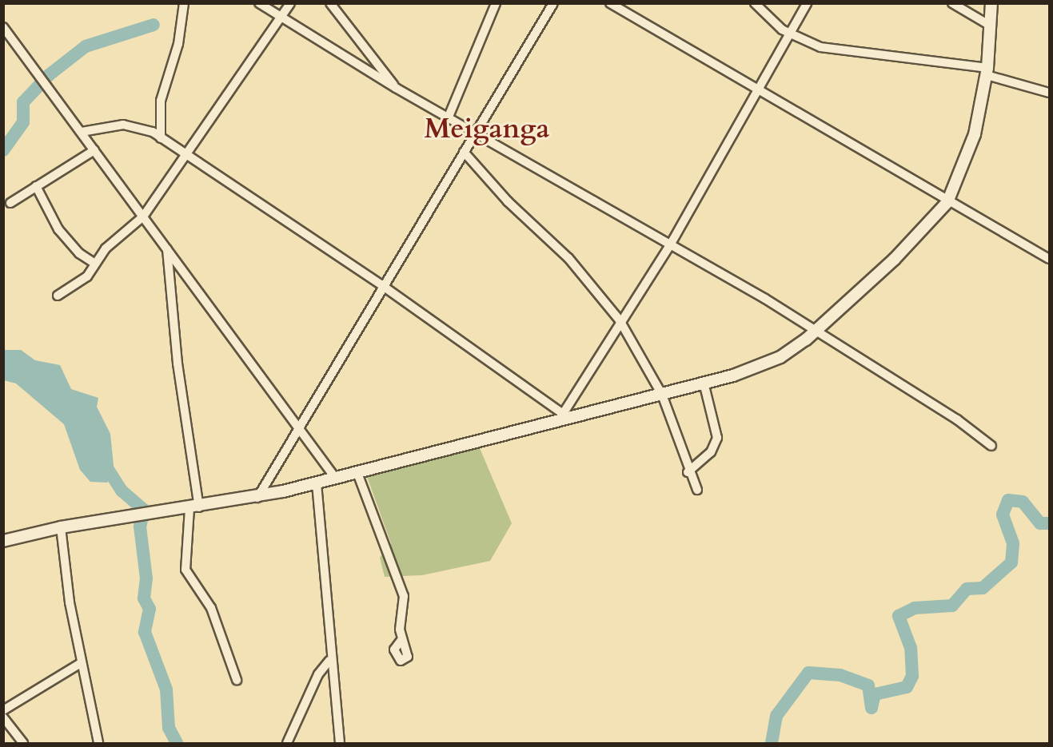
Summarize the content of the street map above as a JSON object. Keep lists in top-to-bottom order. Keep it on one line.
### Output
{"districts":["Meiganga"]}
